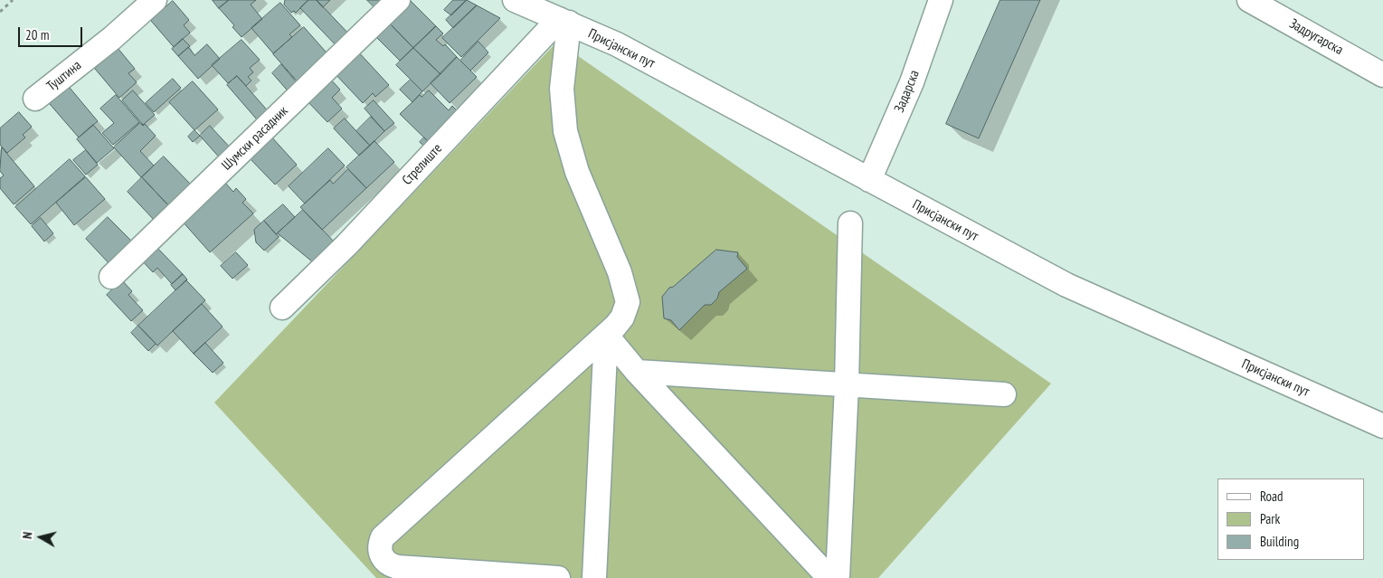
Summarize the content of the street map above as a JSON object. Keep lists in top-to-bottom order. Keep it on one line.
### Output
{"streets":{"street":["Задругарска","Присјански пут","Туштина","Задарска","Шумски расадник","Стрелиште"]},"crossings":[["Присјански пут","Задарска"],["Присјански пут","Стрелиште"]],"legend":["Road","Park","Building"],"scale_bar":"20 m","north":"left"}
